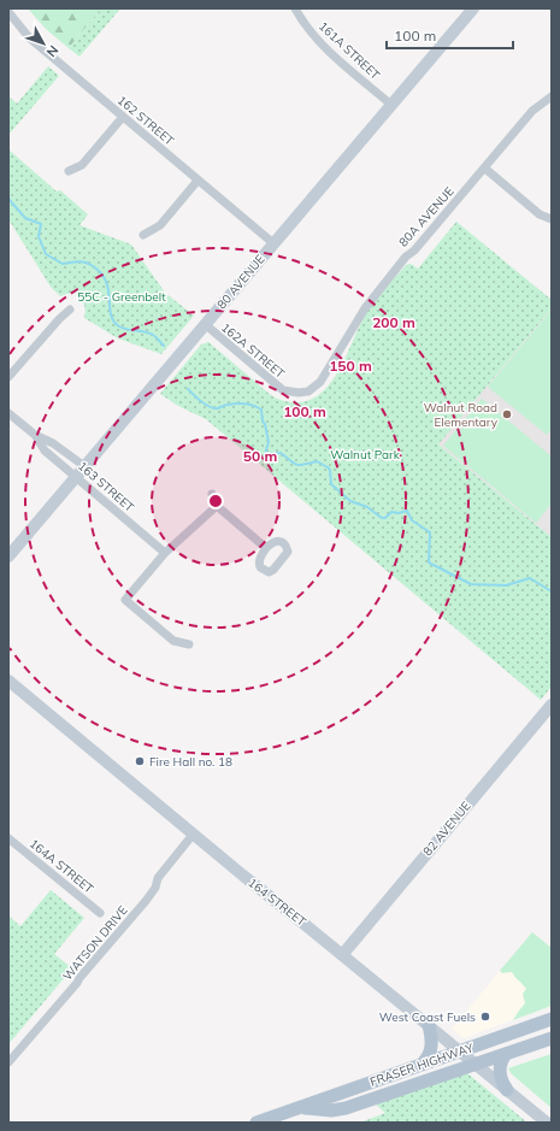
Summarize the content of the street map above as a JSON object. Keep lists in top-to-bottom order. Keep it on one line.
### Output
{"streets":{"main road":["FRASER HIGHWAY"],"street":["161A STREET","162 STREET","80A AVENUE","80 AVENUE","162A STREET","163 STREET","82 AVENUE","164A STREET","164 STREET","WATSON DRIVE"]},"crossings":[["161A STREET","80 AVENUE"],["162 STREET","80 AVENUE"],["80A AVENUE","162A STREET"],["80 AVENUE","162A STREET"],["80 AVENUE","163 STREET"],["82 AVENUE","164 STREET"],["164 STREET","WATSON DRIVE"],["164 STREET","FRASER HIGHWAY"]],"parks":["55C - Greenbelt","Walnut Park"],"places":["Walnut Road Elementary","Fire Hall no. 18","West Coast Fuels"],"scale_bar":"100 m","north":"bottom right","rings":["200 m","150 m","100 m","50 m"]}
